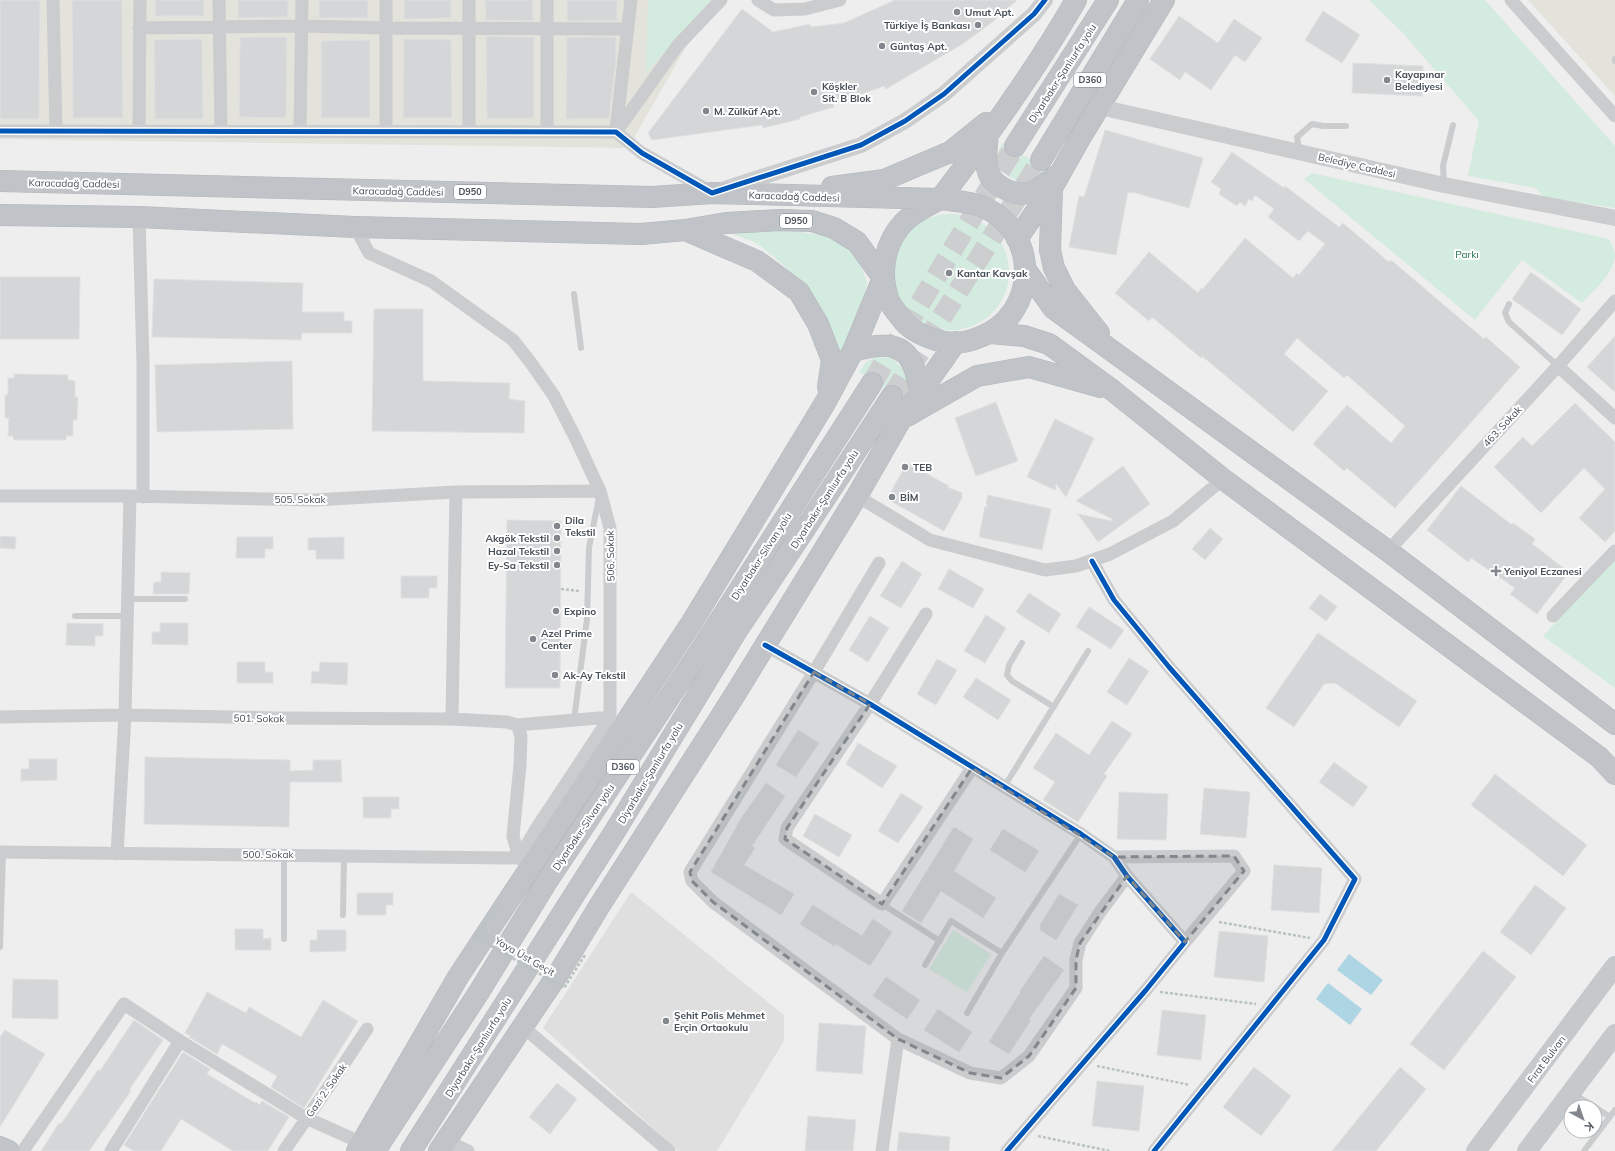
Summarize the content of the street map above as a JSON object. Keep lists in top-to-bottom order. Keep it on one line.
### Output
{"streets":{"highway":["Diyarbakır-Şanlıurfa yolu","D360","Karacadağ Caddesi","D950","Diyarbakır-Silvan yolu"],"main road":["Fırat Bulvarı"],"street":["Belediye Caddesi","463. Sokak","505. Sokak","506. Sokak","501. Sokak","500. Sokak","Gazi 2. Sokak"],"path":["Yaya Üst Geçit"]},"crossings":[["Karacadağ Caddesi","D950"],["D950","506. Sokak"],["505. Sokak","506. Sokak"],["506. Sokak","501. Sokak"]],"parks":["Parkı"],"places":{"other":["Umut Apt.","Türkiye İş Bankası","Güntaş Apt.","Kayapınar Belediyesi","Köşkler Sit. B Blok","M. Zülküf Apt.","Kantar Kavşak","TEB","BİM","Dila Tekstil","Akgök Tekstil","Hazal Tekstil","Ey-Sa Tekstil","Expino","Azel Prime Center","Ak-Ay Tekstil","Şehit Polis Mehmet Erçin Ortaokulu"],"health":["Yeniyol Eczanesi"]},"north":"bottom right"}
